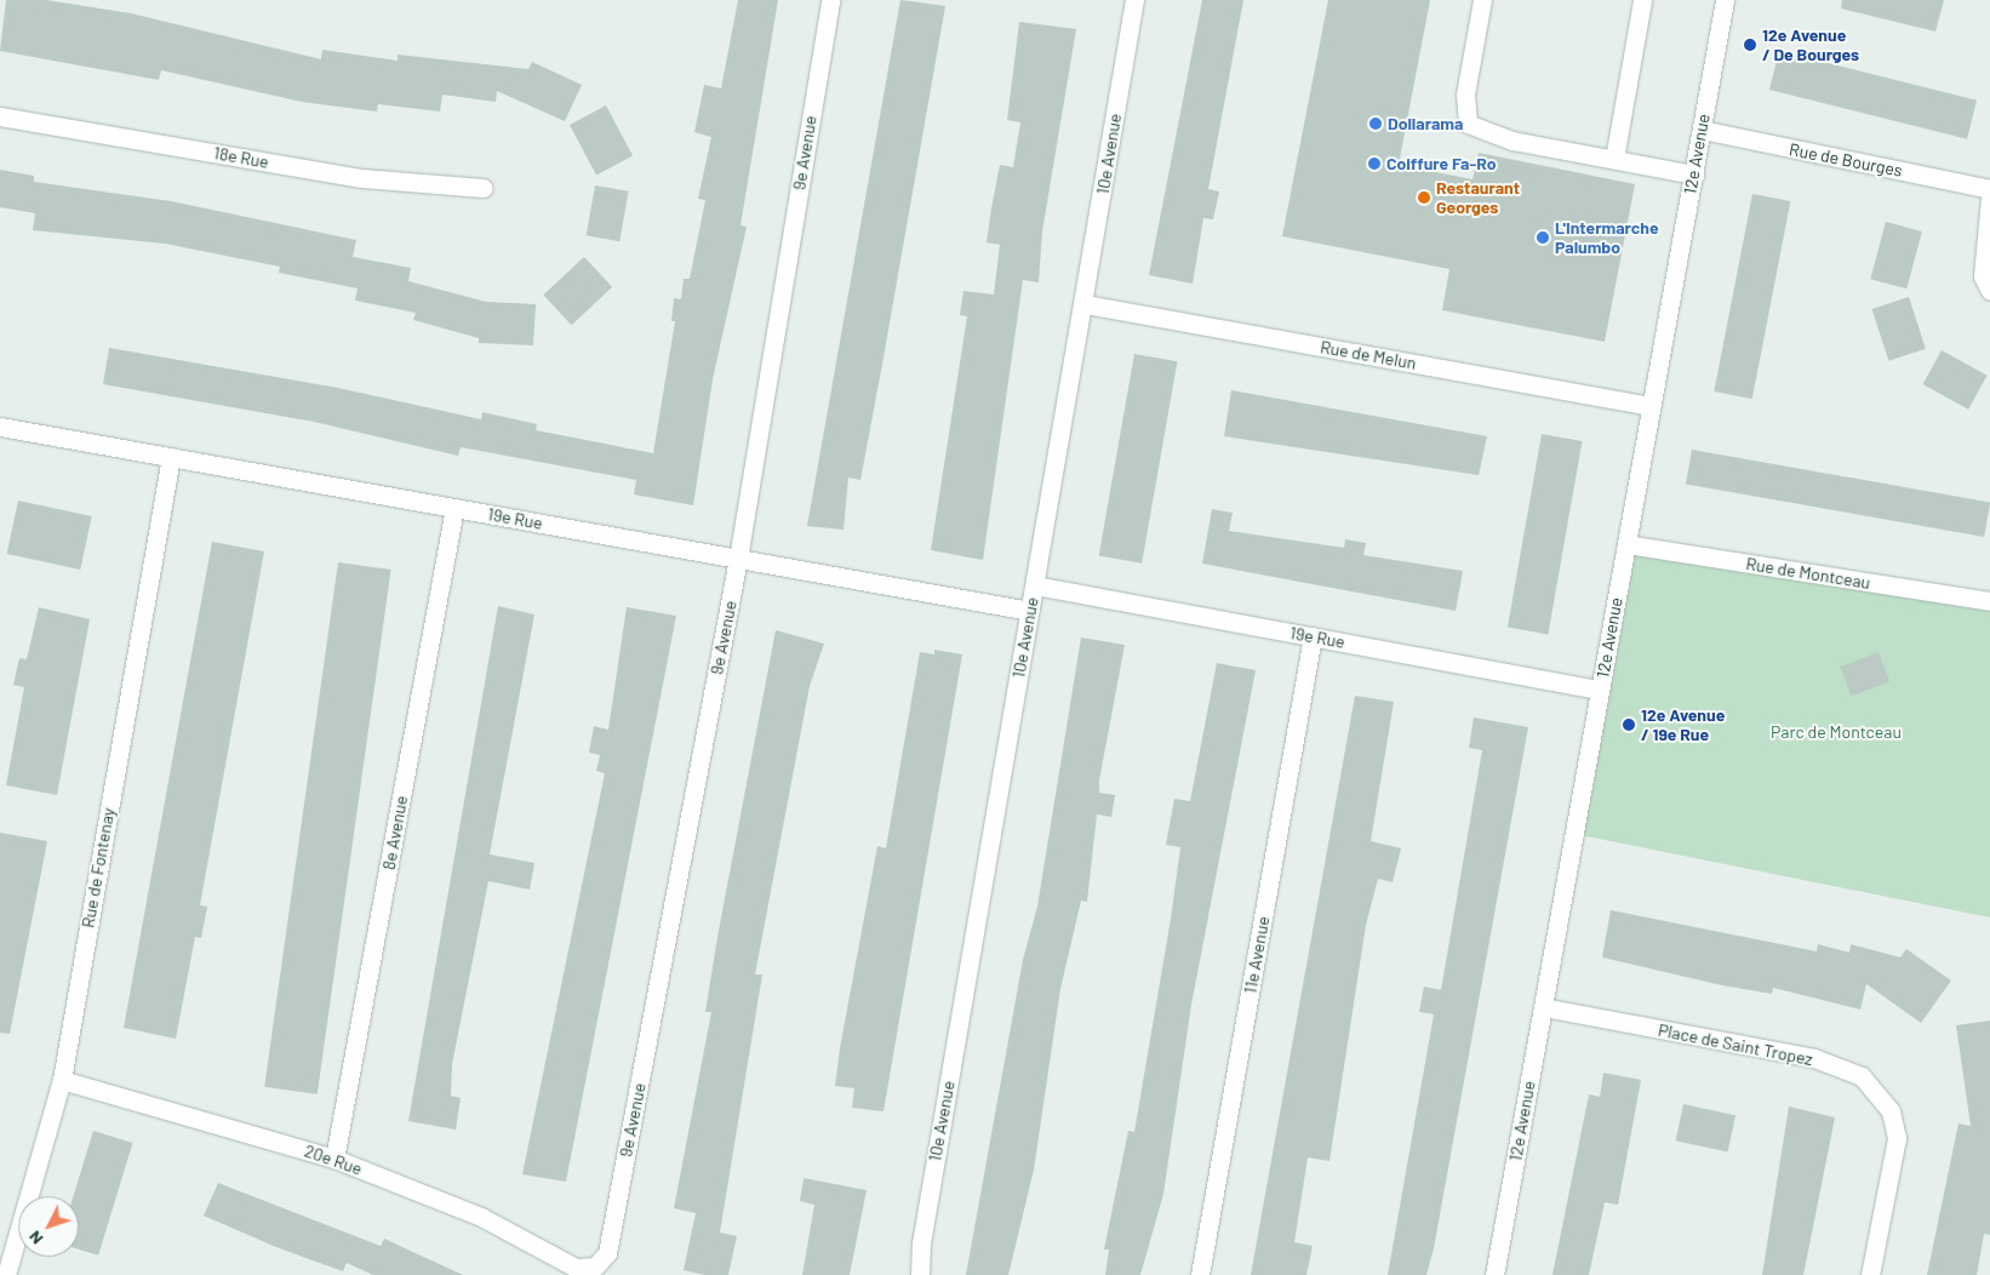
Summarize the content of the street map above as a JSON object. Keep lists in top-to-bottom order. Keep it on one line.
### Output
{"streets":{"street":["9e Avenue","10e Avenue","12e Avenue","18e Rue","Rue de Bourges","Rue de Melun","19e Rue","Rue de Montceau","8e Avenue","Rue de Fontenay","11e Avenue","Place de Saint Tropez","20e Rue"]},"crossings":[["9e Avenue","19e Rue"],["9e Avenue","20e Rue"],["10e Avenue","Rue de Melun"],["10e Avenue","19e Rue"],["12e Avenue","Rue de Bourges"],["12e Avenue","Rue de Melun"],["12e Avenue","19e Rue"],["12e Avenue","Rue de Montceau"],["12e Avenue","Place de Saint Tropez"],["19e Rue","8e Avenue"],["19e Rue","Rue de Fontenay"],["19e Rue","11e Avenue"],["8e Avenue","20e Rue"],["Rue de Fontenay","20e Rue"]],"parks":["Parc de Montceau"],"places":["12e Avenue / De Bourges","Dollarama","Coiffure Fa-Ro","Restaurant Georges","L'Intermarche Palumbo","12e Avenue / 19e Rue"],"north":"bottom left"}
